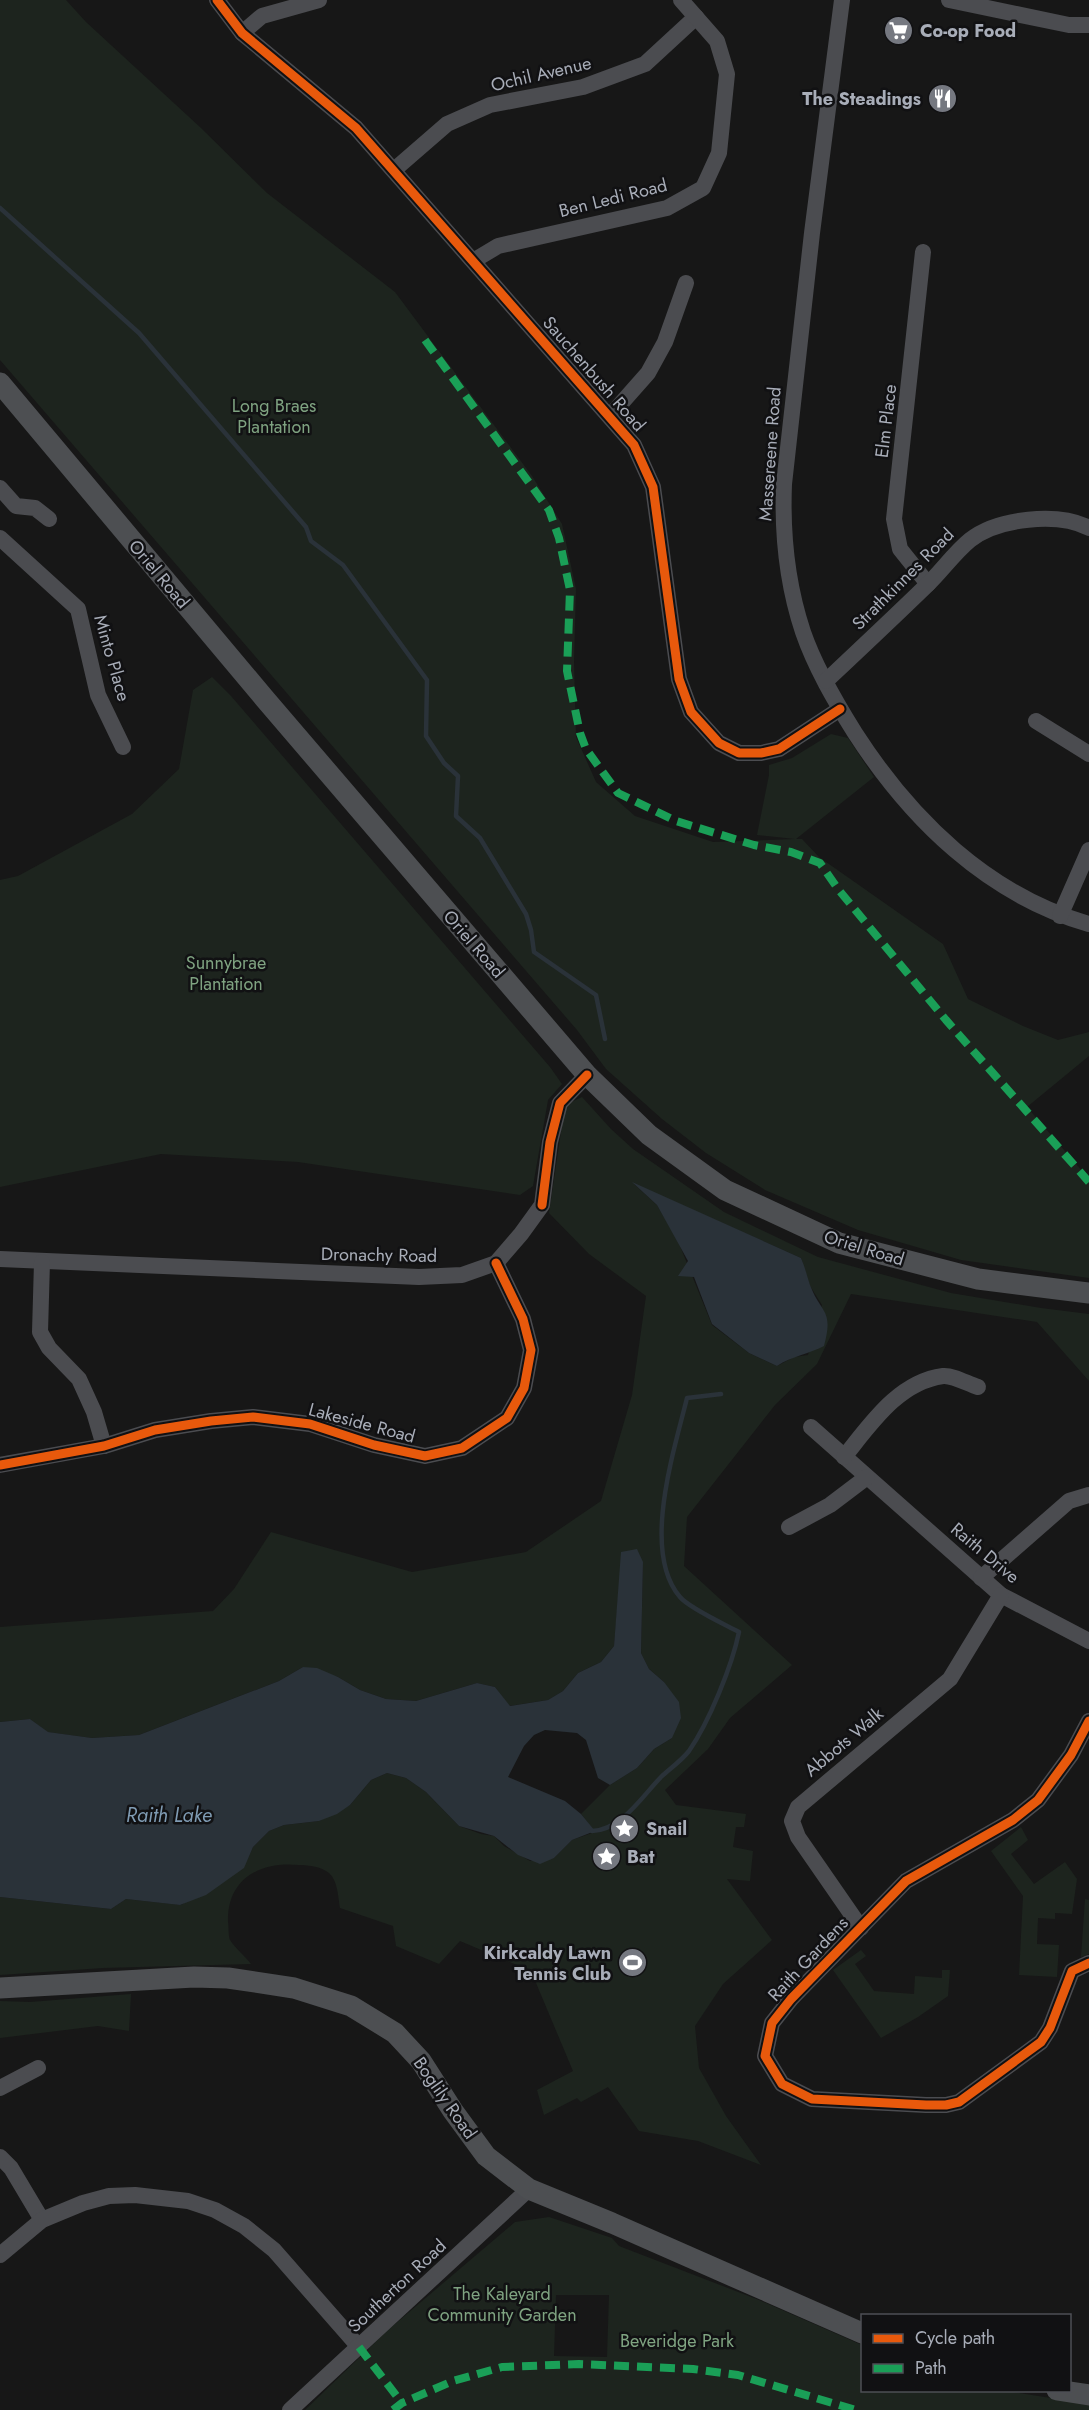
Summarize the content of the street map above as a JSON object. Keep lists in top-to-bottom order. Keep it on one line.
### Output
{"streets":{"main road":["Oriel Road","Boglily Road"],"street":["Ochil Avenue","Ben Ledi Road","Sauchenbush Road","Elm Place","Massereene Road","Strathkinnes Road","Minto Place","Dronachy Road","Lakeside Road","Raith Drive","Abbots Walk","Raith Gardens","Southerton Road"]},"crossings":[["Ochil Avenue","Ben Ledi Road"],["Ochil Avenue","Sauchenbush Road"],["Ben Ledi Road","Sauchenbush Road"],["Sauchenbush Road","Massereene Road"],["Elm Place","Strathkinnes Road"],["Massereene Road","Strathkinnes Road"],["Oriel Road","Dronachy Road"],["Dronachy Road","Lakeside Road"],["Raith Drive","Abbots Walk"],["Abbots Walk","Raith Gardens"],["Boglily Road","Southerton Road"]],"water":["Raith Lake"],"parks":["Long Braes Plantation","Sunnybrae Plantation","The Kaleyard Community Garden","Beveridge Park"],"places":{"supermarket":["Co-op Food"],"restaurant":["The Steadings"],"place":["Snail","Bat"],"sports":["Kirkcaldy Lawn Tennis Club"]},"legend":["Cycle path","Path"]}
